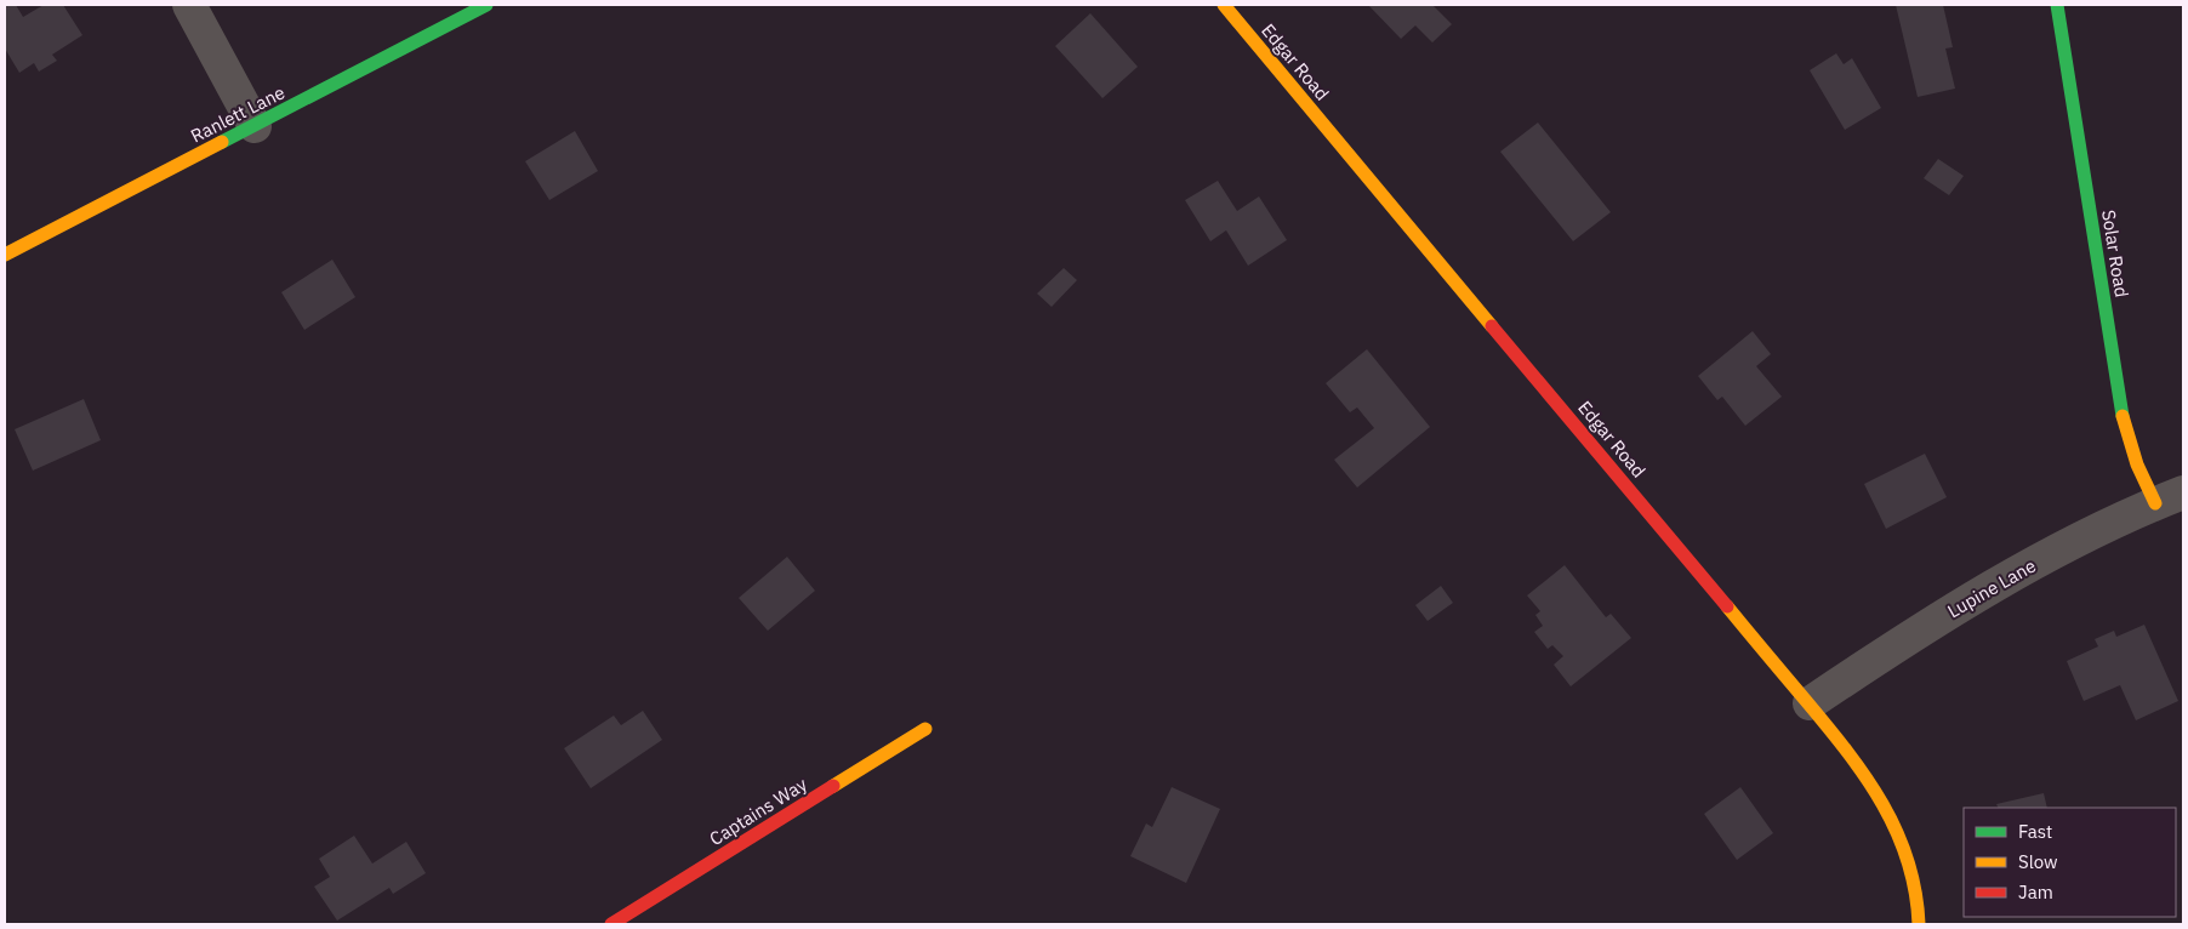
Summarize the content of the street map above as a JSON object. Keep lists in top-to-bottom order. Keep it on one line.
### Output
{"streets":{"street":["Edgar Road","Ranlett Lane","Solar Road","Lupine Lane","Captains Way"]},"crossings":[["Edgar Road","Lupine Lane"],["Solar Road","Lupine Lane"]],"legend":["Fast","Slow","Jam"]}
